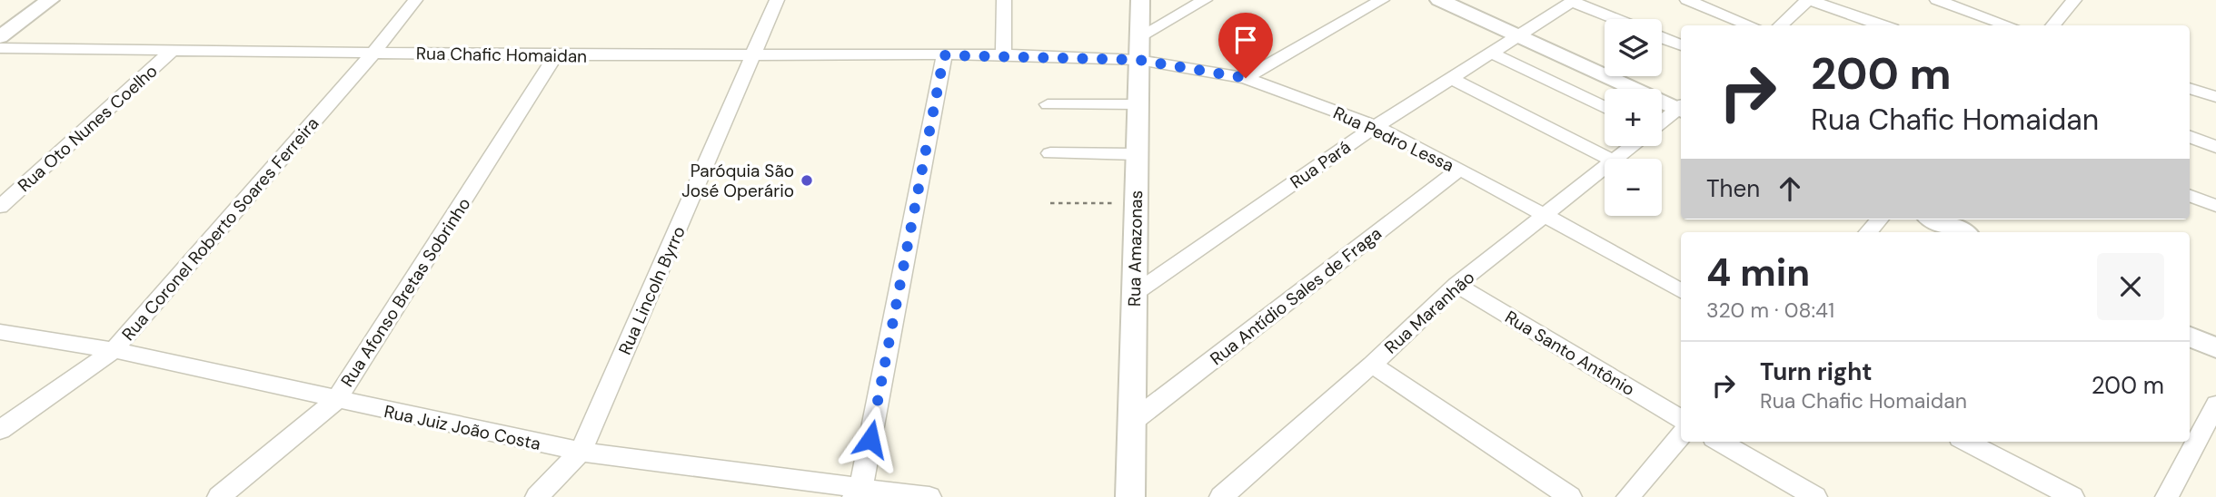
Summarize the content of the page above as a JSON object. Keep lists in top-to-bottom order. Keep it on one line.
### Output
{"streets":{"street":["Rua Chafic Homaidan","Rua Oto Nunes Coelho","Rua Pedro Lessa","Rua Pará","Rua Coronel Roberto Soares Ferreira","Rua Amazonas","Rua Lincoln Byrro","Rua Afonso Bretas Sobrinho","Rua Antídio Sales de Fraga","Rua Maranhão","Rua Santo Antônio","Rua Juiz João Costa"]},"crossings":[["Rua Chafic Homaidan","Rua Oto Nunes Coelho"],["Rua Chafic Homaidan","Rua Pedro Lessa"],["Rua Chafic Homaidan","Rua Coronel Roberto Soares Ferreira"],["Rua Chafic Homaidan","Rua Lincoln Byrro"],["Rua Chafic Homaidan","Rua Afonso Bretas Sobrinho"],["Rua Pedro Lessa","Rua Pará"],["Rua Pedro Lessa","Rua Amazonas"],["Rua Pedro Lessa","Rua Antídio Sales de Fraga"],["Rua Pedro Lessa","Rua Maranhão"],["Rua Pará","Rua Amazonas"],["Rua Coronel Roberto Soares Ferreira","Rua Juiz João Costa"],["Rua Amazonas","Rua Antídio Sales de Fraga"],["Rua Lincoln Byrro","Rua Juiz João Costa"],["Rua Afonso Bretas Sobrinho","Rua Juiz João Costa"],["Rua Maranhão","Rua Santo Antônio"]],"places":["Paróquia São José Operário"],"page":{"map_buttons":["+","−"],"turn":["200 m","Rua Chafic Homaidan"],"then":"Then","heading":["4 min","320 m · 08:41"],"list":[{"name":"Turn right","note":"Rua Chafic Homaidan","value":"200 m"}]}}
